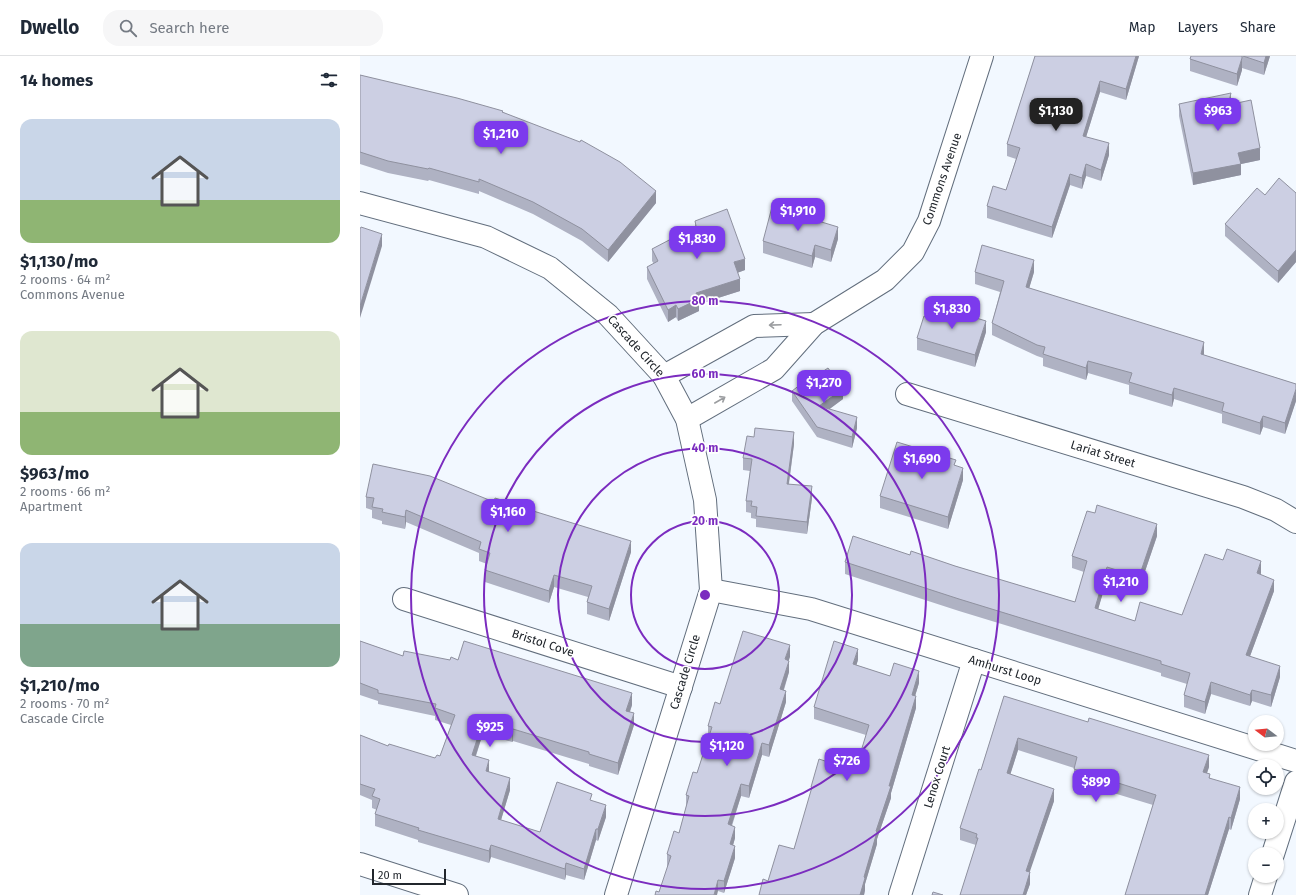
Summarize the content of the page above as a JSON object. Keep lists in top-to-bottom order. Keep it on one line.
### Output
{"streets":{"street":["Commons Avenue","Cascade Circle","Lariat Street","Bristol Cove","Amhurst Loop","Lenox Court"]},"crossings":[["Commons Avenue","Cascade Circle"],["Cascade Circle","Bristol Cove"],["Cascade Circle","Amhurst Loop"],["Amhurst Loop","Lenox Court"]],"scale_bar":"20 m","north":"left","page":{"header":"Dwello","search":"Search here","nav":["Map","Layers","Share"],"heading":"14 homes","price":["$1,130","$963","$1,210","$1,910","$1,830","$1,830","$1,270","$1,690","$1,160","$1,210","$925","$1,120","$726","$899"],"list":[{"name":"$1,130/mo","note":"2 rooms · 64 m² · Commons Avenue"},{"name":"$963/mo","note":"2 rooms · 66 m² · Apartment"},{"name":"$1,210/mo","note":"2 rooms · 70 m² · Cascade Circle"}],"map_buttons":["+","−"],"scale":"20 m"},"rings":["80 m","60 m","40 m","20 m"]}
